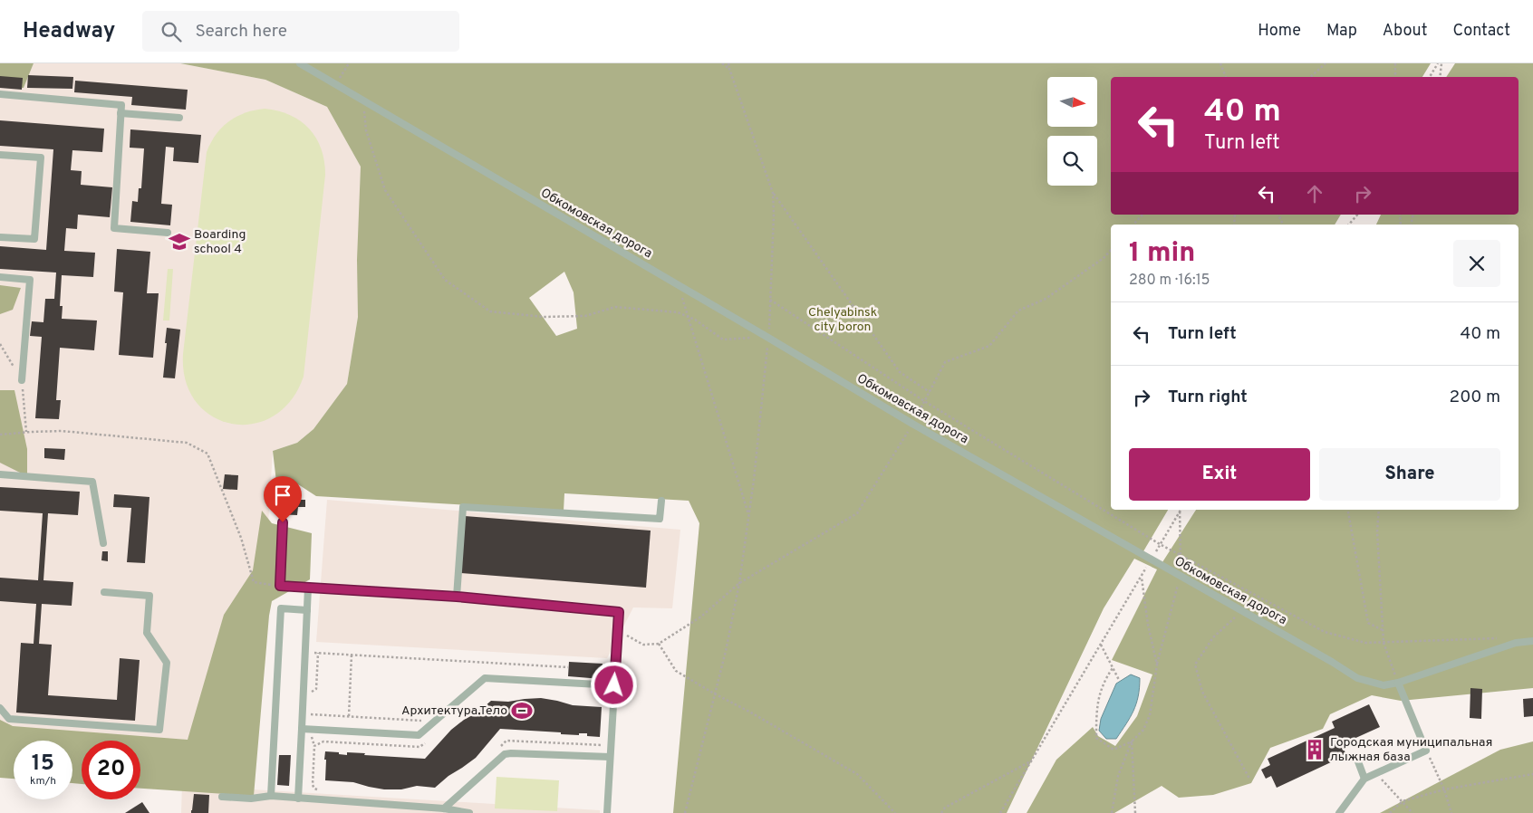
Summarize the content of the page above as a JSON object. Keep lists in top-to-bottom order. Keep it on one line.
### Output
{"streets":{"lane":["Обкомовская дорога"]},"parks":["Chelyabinsk city boron"],"places":{"school or university":["Boarding school 4"],"sports":["Архитектура.Тело"],"building":["Городская муниципальная лыжная база"]},"north":"right","page":{"header":"Headway","search":"Search here","nav":["Home","Map","About","Contact"],"turn":["40 m","Turn left"],"heading":["1 min","280 m · 16:15"],"list":[{"name":"Turn left","value":"40 m"},{"name":"Turn right","value":"200 m"}],"buttons":["Exit","Share"],"speed":"15 km/h","limit":"20"}}
